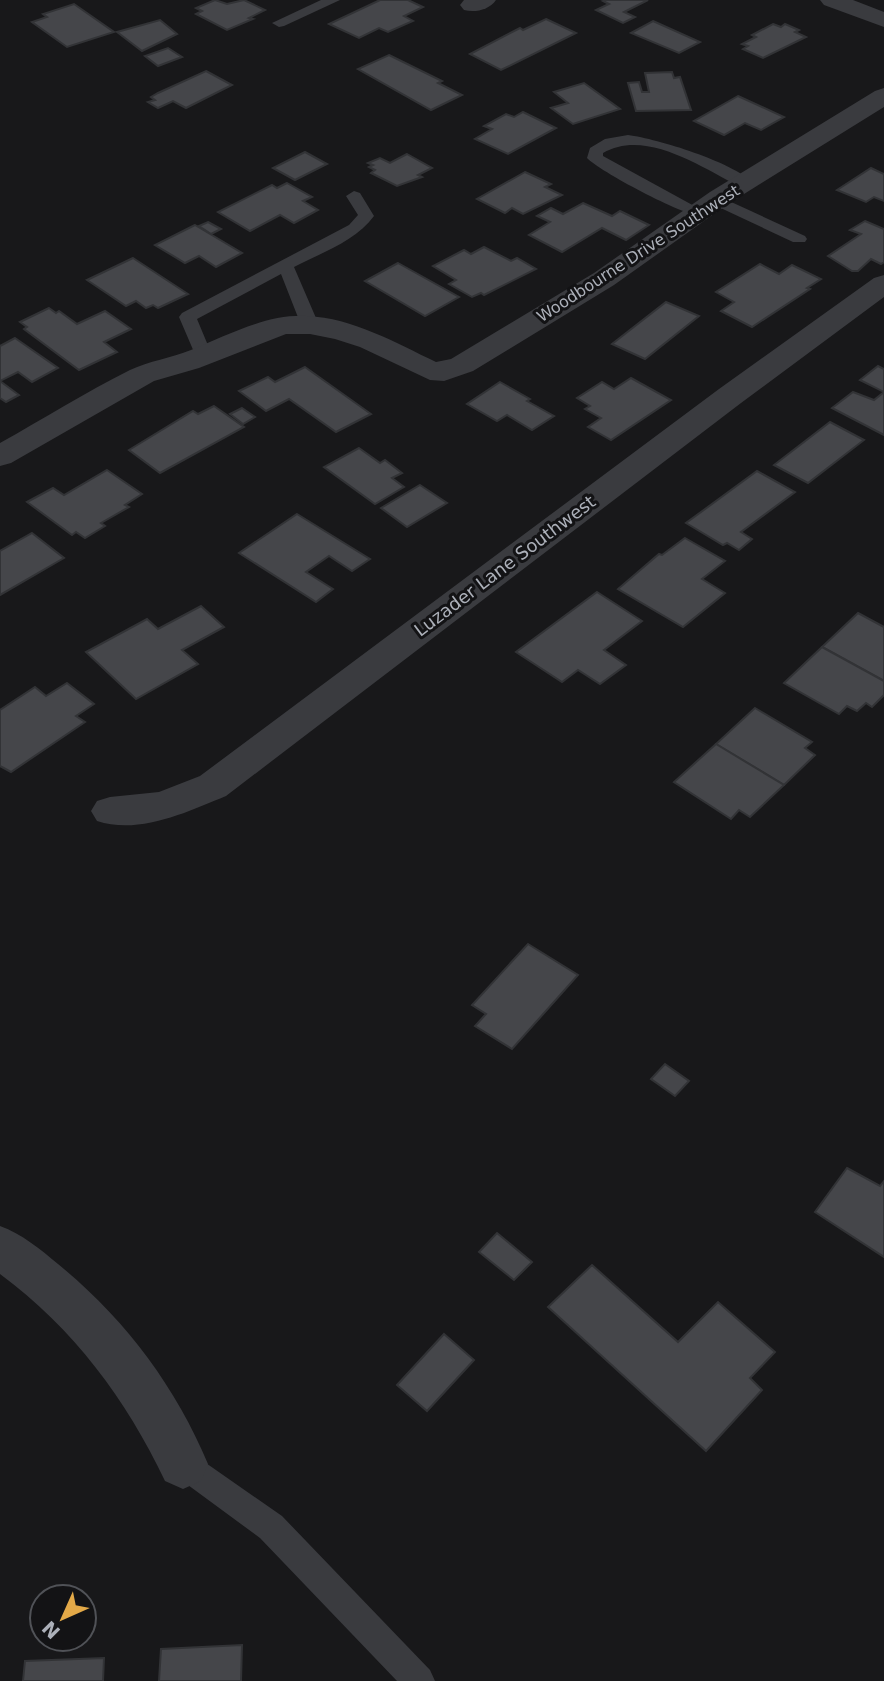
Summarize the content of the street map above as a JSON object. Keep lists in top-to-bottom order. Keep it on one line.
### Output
{"streets":{"street":["Woodbourne Drive Southwest","Luzader Lane Southwest"]},"north":"bottom left"}
